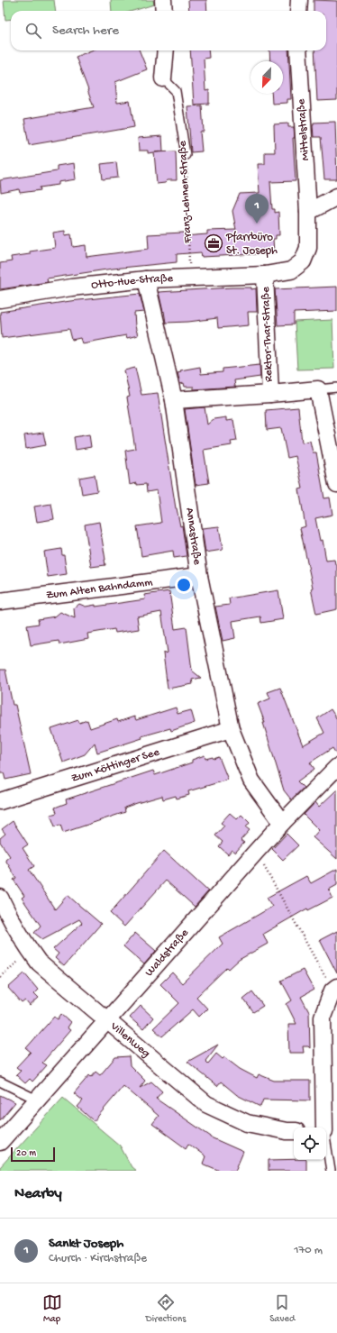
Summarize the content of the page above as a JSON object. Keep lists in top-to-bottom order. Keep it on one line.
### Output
{"streets":{"street":["Mittelstraße","Franz-Lehnen-Straße","Otto-Hue-Straße","Rektor-Thar-Straße","Annastraße","Zum Alten Bahndamm","Zum Köttinger See","Waldstraße","Villenweg"]},"crossings":[["Mittelstraße","Otto-Hue-Straße"],["Franz-Lehnen-Straße","Otto-Hue-Straße"],["Otto-Hue-Straße","Rektor-Thar-Straße"],["Otto-Hue-Straße","Annastraße"],["Rektor-Thar-Straße","Annastraße"],["Annastraße","Zum Alten Bahndamm"],["Annastraße","Zum Köttinger See"],["Annastraße","Waldstraße"],["Waldstraße","Villenweg"]],"places":{"office":["Pfarrbüro St. Joseph"]},"scale_bar":"20 m","north":"bottom left","page":{"search":"Search here","pins":"1","scale":"20 m","heading":"Nearby","list":[{"mark":"1","name":"Sankt Joseph","note":"Church · Kirchstraße","value":"170 m"}],"nav":["Map","Directions","Saved"]}}
